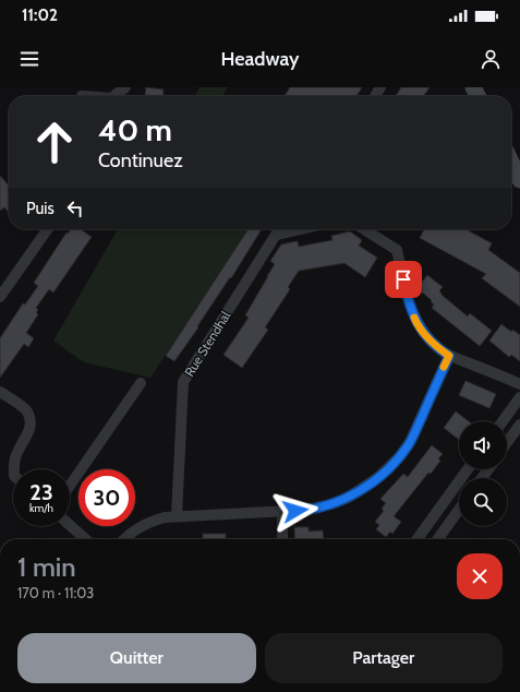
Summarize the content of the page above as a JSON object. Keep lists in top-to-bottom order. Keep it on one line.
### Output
{"streets":{"street":["Rue Stendhal"]},"page":{"status":"11:02","header":"Headway","turn":["40 m","Continuez"],"then":"Puis","speed":"23 km/h","limit":"30","heading":["1 min","170 m · 11:03"],"buttons":["Quitter","Partager"]}}
